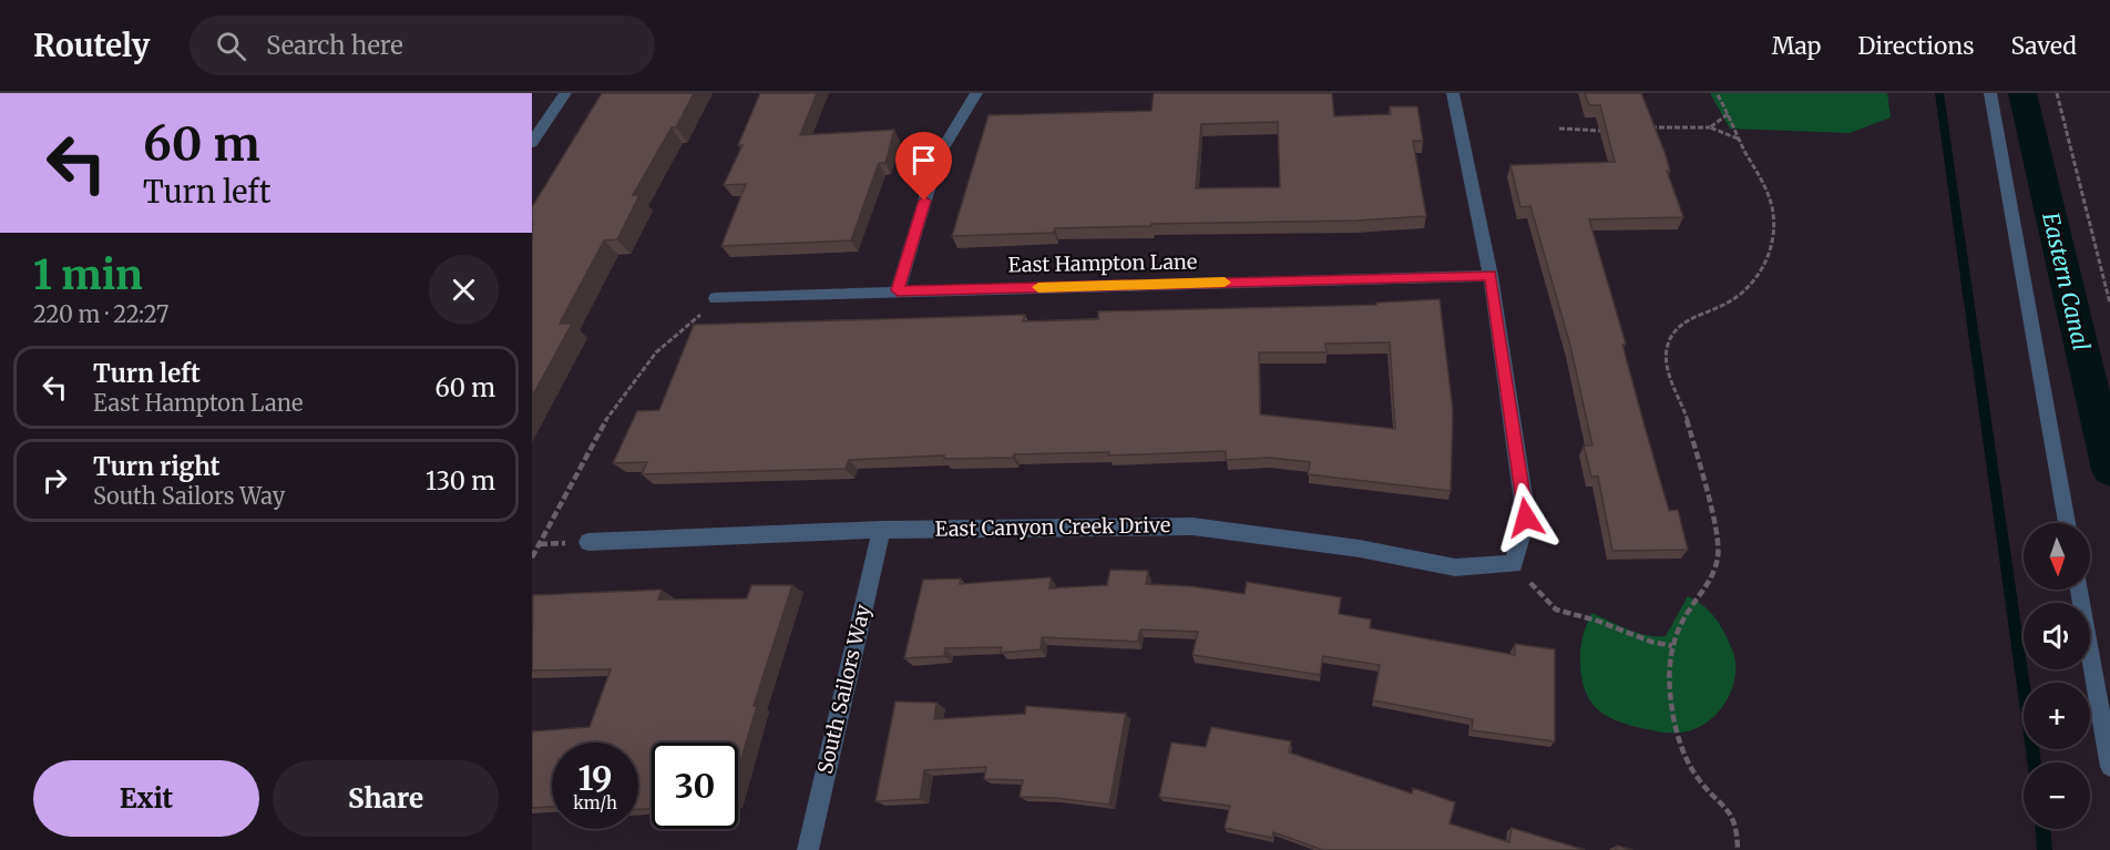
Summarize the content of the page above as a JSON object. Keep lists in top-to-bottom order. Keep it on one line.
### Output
{"streets":{"street":["East Hampton Lane","East Canyon Creek Drive","South Sailors Way"]},"crossings":[["East Hampton Lane","East Canyon Creek Drive"],["East Canyon Creek Drive","South Sailors Way"]],"water":["Eastern Canal"],"north":"bottom","page":{"header":"Routely","search":"Search here","nav":["Map","Directions","Saved"],"turn":["60 m","Turn left"],"heading":["1 min","220 m · 22:27"],"list":[{"name":"Turn left","note":"East Hampton Lane","value":"60 m"},{"name":"Turn right","note":"South Sailors Way","value":"130 m"}],"map_buttons":["+","−"],"speed":"19 km/h","limit":"30","buttons":["Exit","Share"]}}
